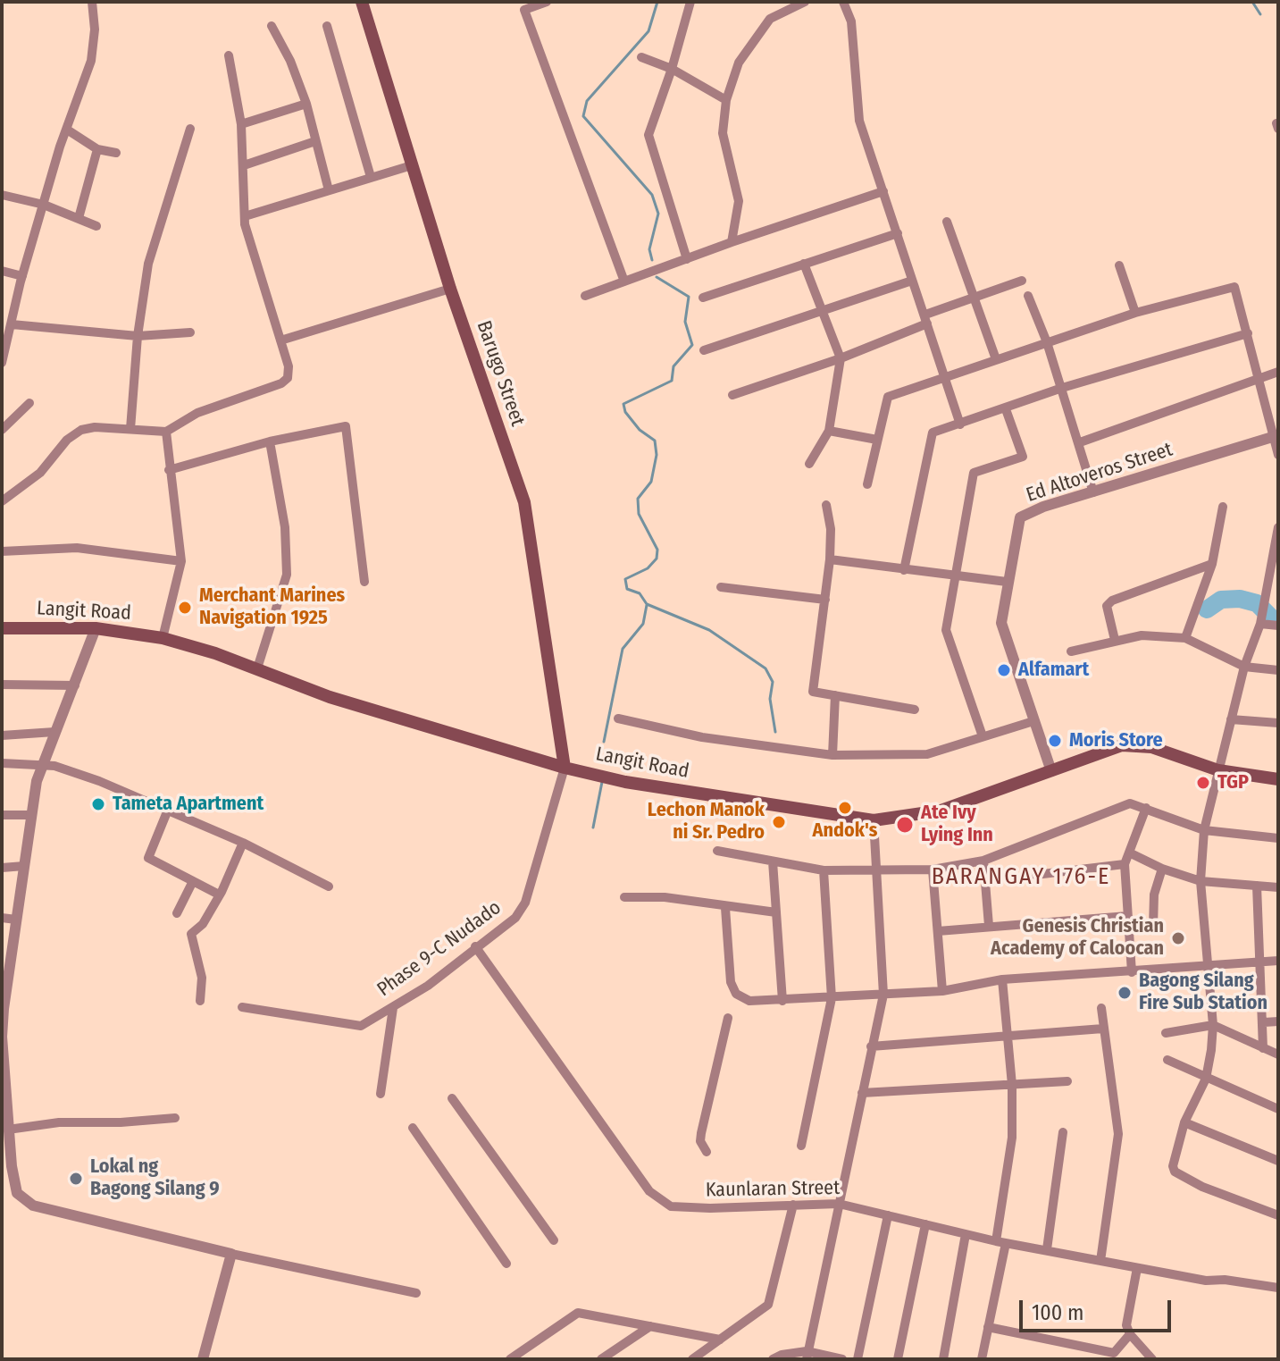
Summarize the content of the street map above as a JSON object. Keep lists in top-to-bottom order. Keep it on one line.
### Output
{"streets":{"main road":["Barugo Street","Langit Road"],"street":["Ed Altoveros Street","Phase 9-C Nudado","Kaunlaran Street"]},"crossings":[["Barugo Street","Langit Road"],["Barugo Street","Phase 9-C Nudado"],["Ed Altoveros Street","Langit Road"],["Langit Road","Phase 9-C Nudado"],["Phase 9-C Nudado","Kaunlaran Street"]],"districts":["BARANGAY 176-E"],"places":["Merchant Marines Navigation 1925","Alfamart","Moris Store","TGP","Tameta Apartment","Andok's","Lechon Manok ni Sr. Pedro","Ate Ivy Lying Inn","Genesis Christian Academy of Caloocan","Bagong Silang Fire Sub Station","Lokal ng Bagong Silang 9"],"scale_bar":"100 m"}
